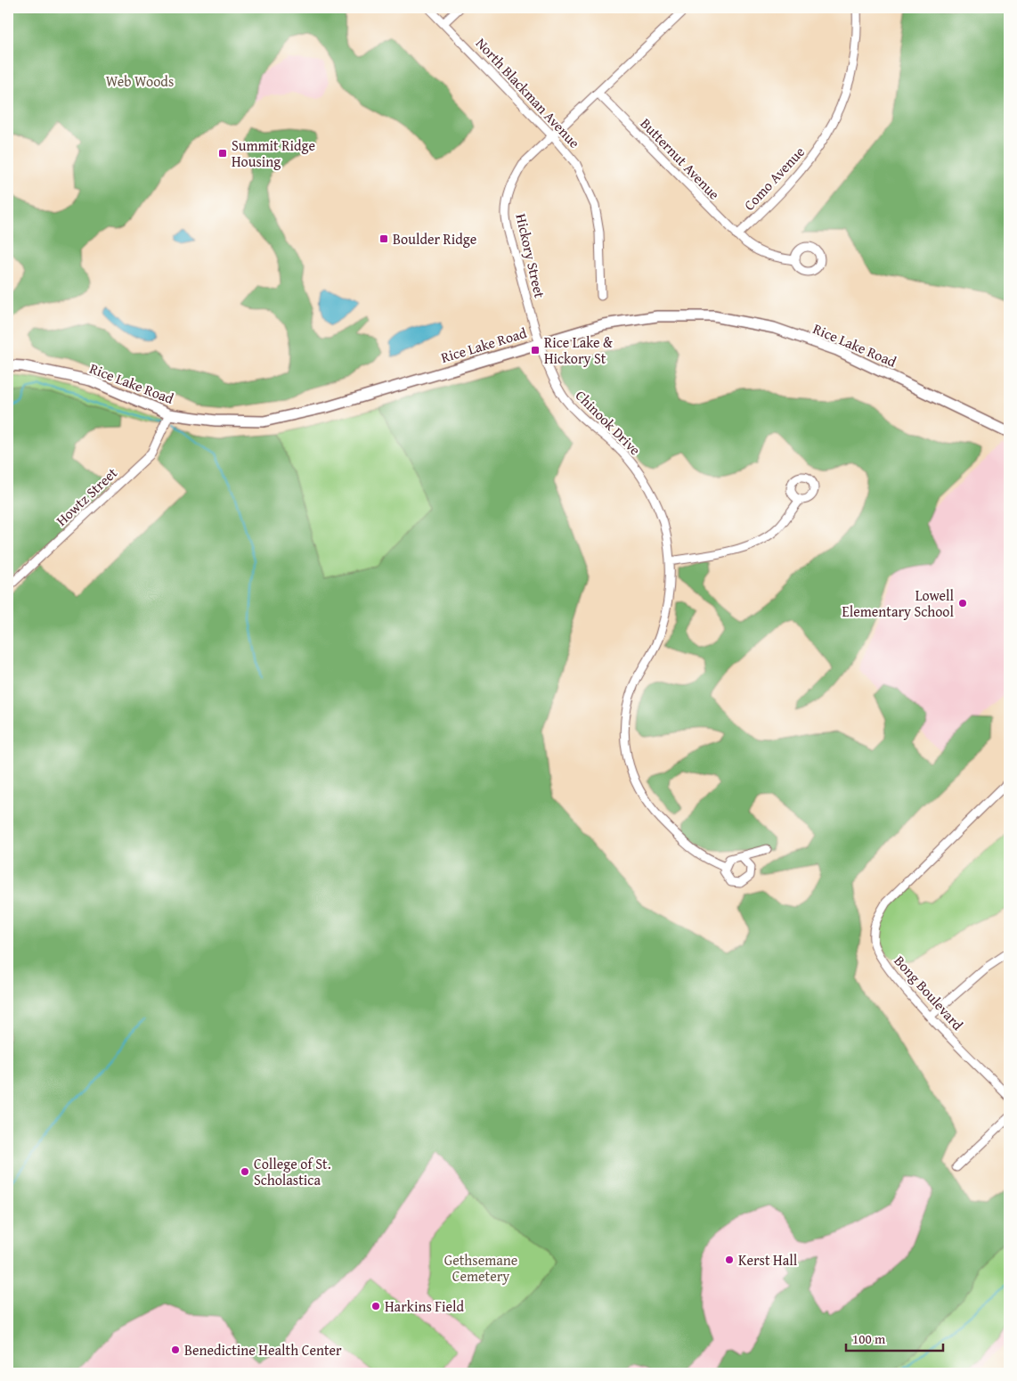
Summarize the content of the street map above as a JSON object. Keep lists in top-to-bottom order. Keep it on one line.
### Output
{"streets":{"main road":["Rice Lake Road"],"street":["North Blackman Avenue","Butternut Avenue","Como Avenue","Hickory Street","Chinook Drive","Howtz Street","Bong Boulevard"]},"crossings":[["North Blackman Avenue","Hickory Street"],["Butternut Avenue","Como Avenue"],["Butternut Avenue","Hickory Street"],["Hickory Street","Rice Lake Road"],["Hickory Street","Chinook Drive"],["Rice Lake Road","Chinook Drive"],["Rice Lake Road","Howtz Street"]],"parks":["Web Woods","Gethsemane Cemetery"],"places":{"transit":["Summit Ridge Housing","Boulder Ridge","Rice Lake & Hickory St"],"other":["Lowell Elementary School","College of St. Scholastica","Kerst Hall","Harkins Field","Benedictine Health Center"]},"scale_bar":"100 m"}
